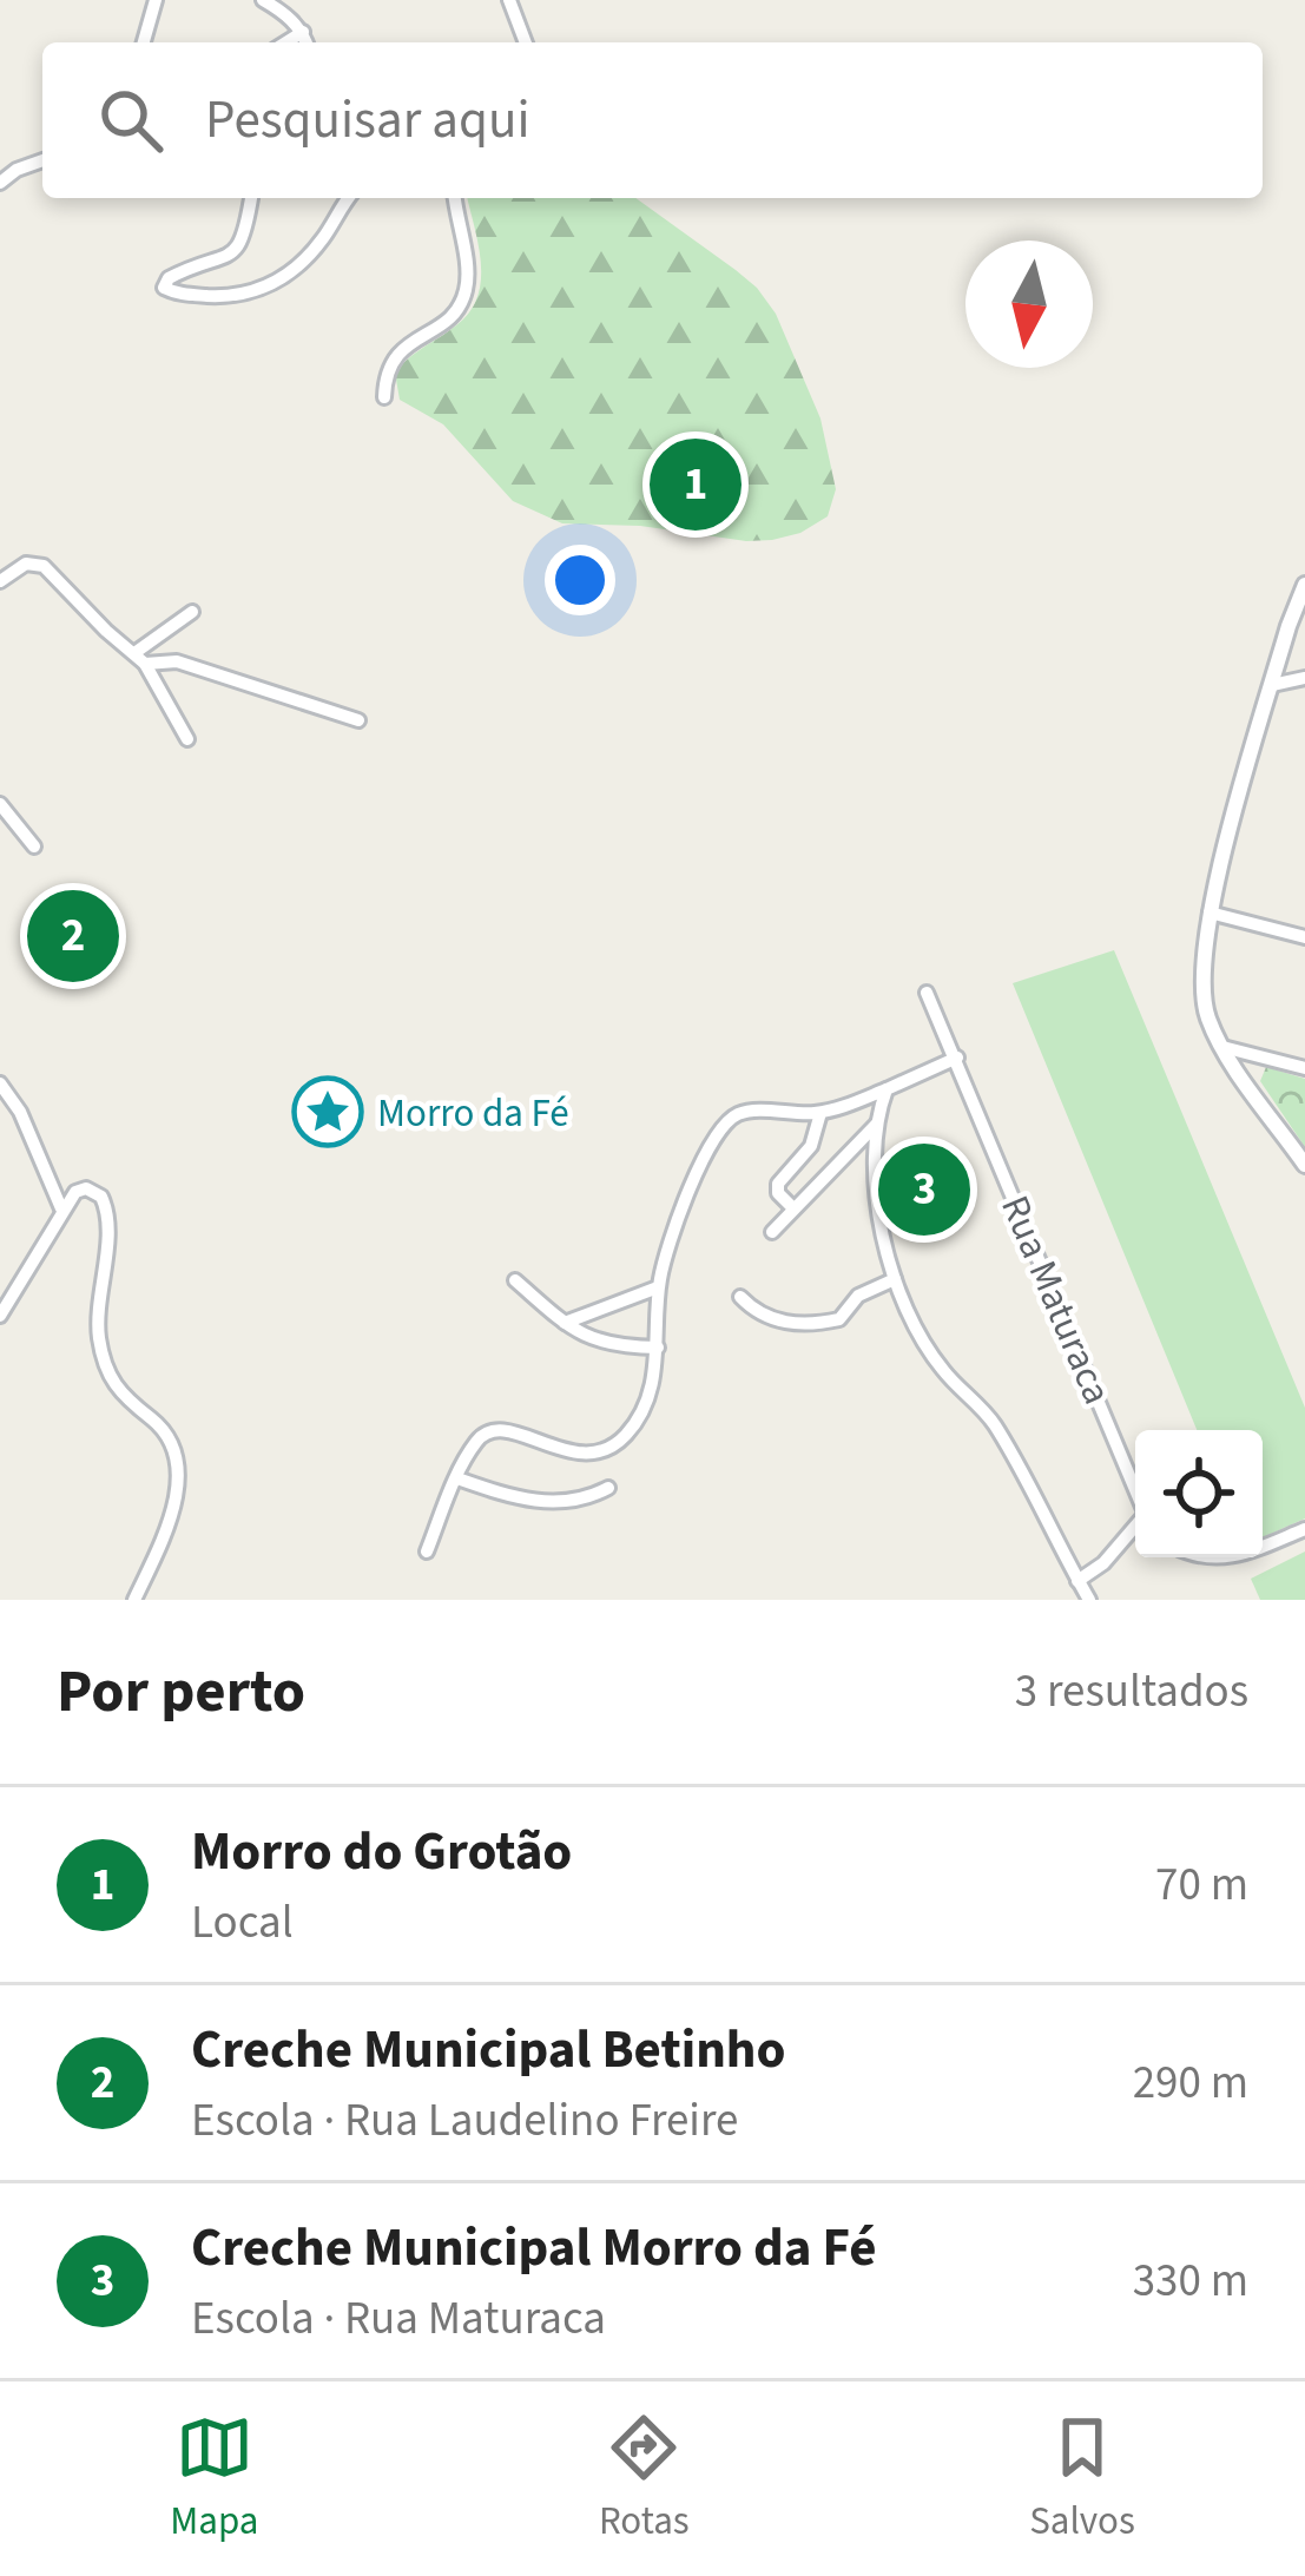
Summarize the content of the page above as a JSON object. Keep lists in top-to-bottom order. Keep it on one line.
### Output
{"streets":{"street":["Rua Maturaca"]},"places":{"place":["Morro da Fé"]},"north":"bottom","page":{"search":"Pesquisar aqui","pins":["1","2","3"],"heading":["Por perto","3 resultados"],"list":[{"mark":"1","name":"Morro do Grotão","note":"Local","value":"70 m"},{"mark":"2","name":"Creche Municipal Betinho","note":"Escola · Rua Laudelino Freire","value":"290 m"},{"mark":"3","name":"Creche Municipal Morro da Fé","note":"Escola · Rua Maturaca","value":"330 m"}],"nav":["Mapa","Rotas","Salvos"]}}
